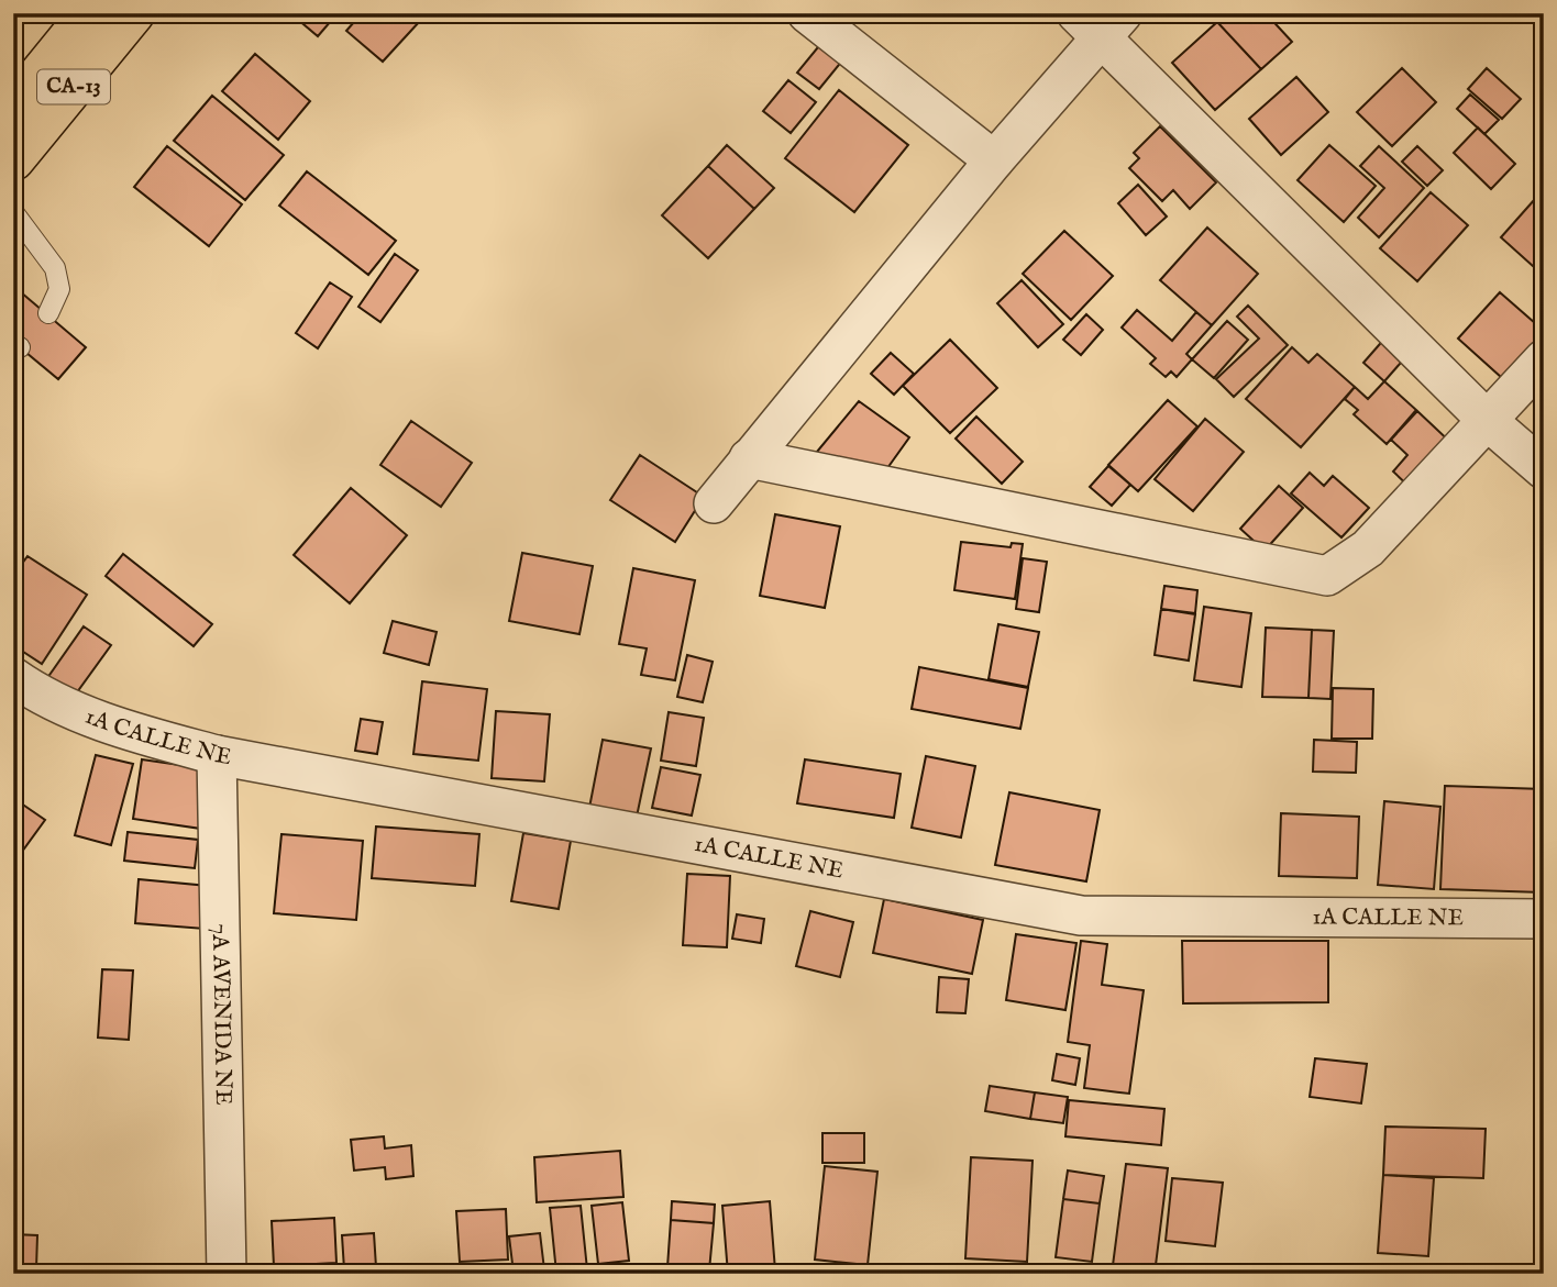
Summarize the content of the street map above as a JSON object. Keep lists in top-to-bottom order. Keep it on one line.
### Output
{"streets":{"main road":["CA-13"],"street":["1A CALLE NE","7A AVENIDA NE"]},"crossings":[["1A CALLE NE","7A AVENIDA NE"]]}
